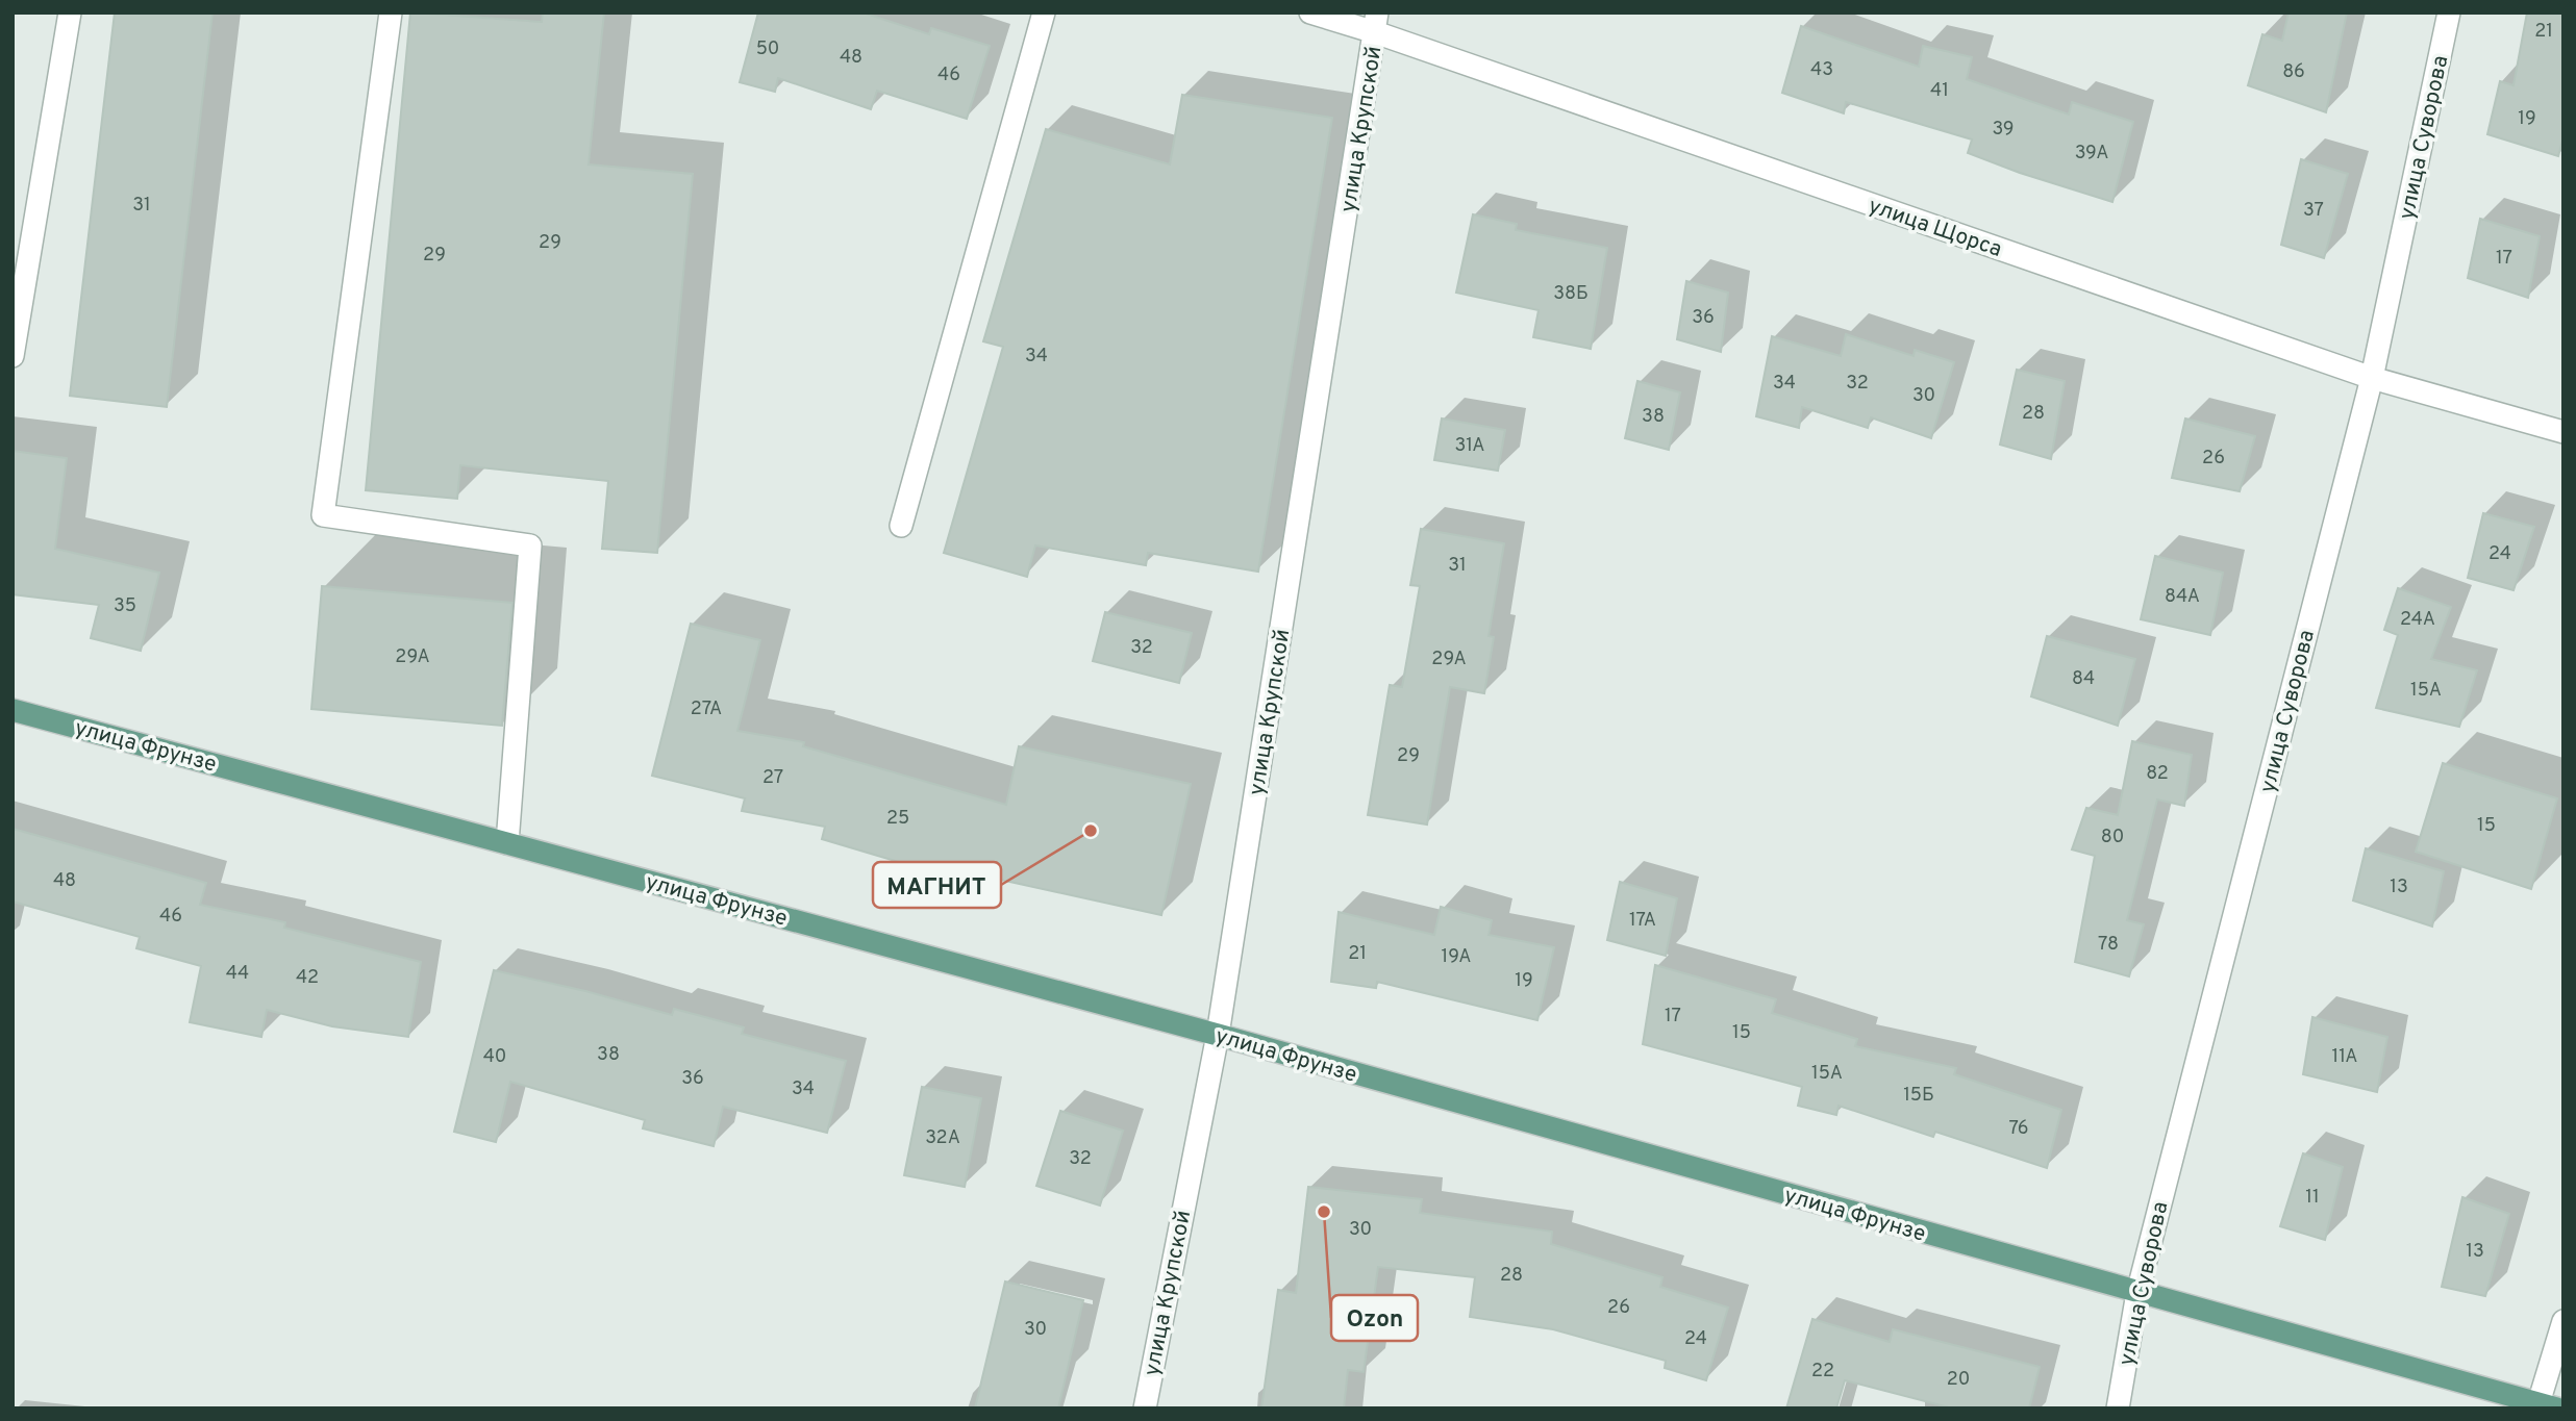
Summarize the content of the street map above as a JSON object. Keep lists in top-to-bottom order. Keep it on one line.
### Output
{"streets":{"main road":["улица Фрунзе"],"street":["улица Крупской","улица Суворова","улица Щорса"]},"crossings":[["улица Крупской","улица Щорса"],["улица Крупской","улица Фрунзе"],["улица Суворова","улица Щорса"],["улица Суворова","улица Фрунзе"]],"places":["МАГНИТ","Ozon"],"house_numbers":["21","50","48","43","86","46","41","19","39","39А","31","37","29","29","17","38Б","36","34","34","32","30","28","38","31А","26","24","31","84А","35","24А","32","29А","29А","84","15А","27А","29","82","27","25","15","80","48","13","46","17А","78","21","19А","44","42","19","17","15","38","40","11А","15А","36","34","15Б","76","32А","32","11","30","13","28","26","30","24","22","20"]}
